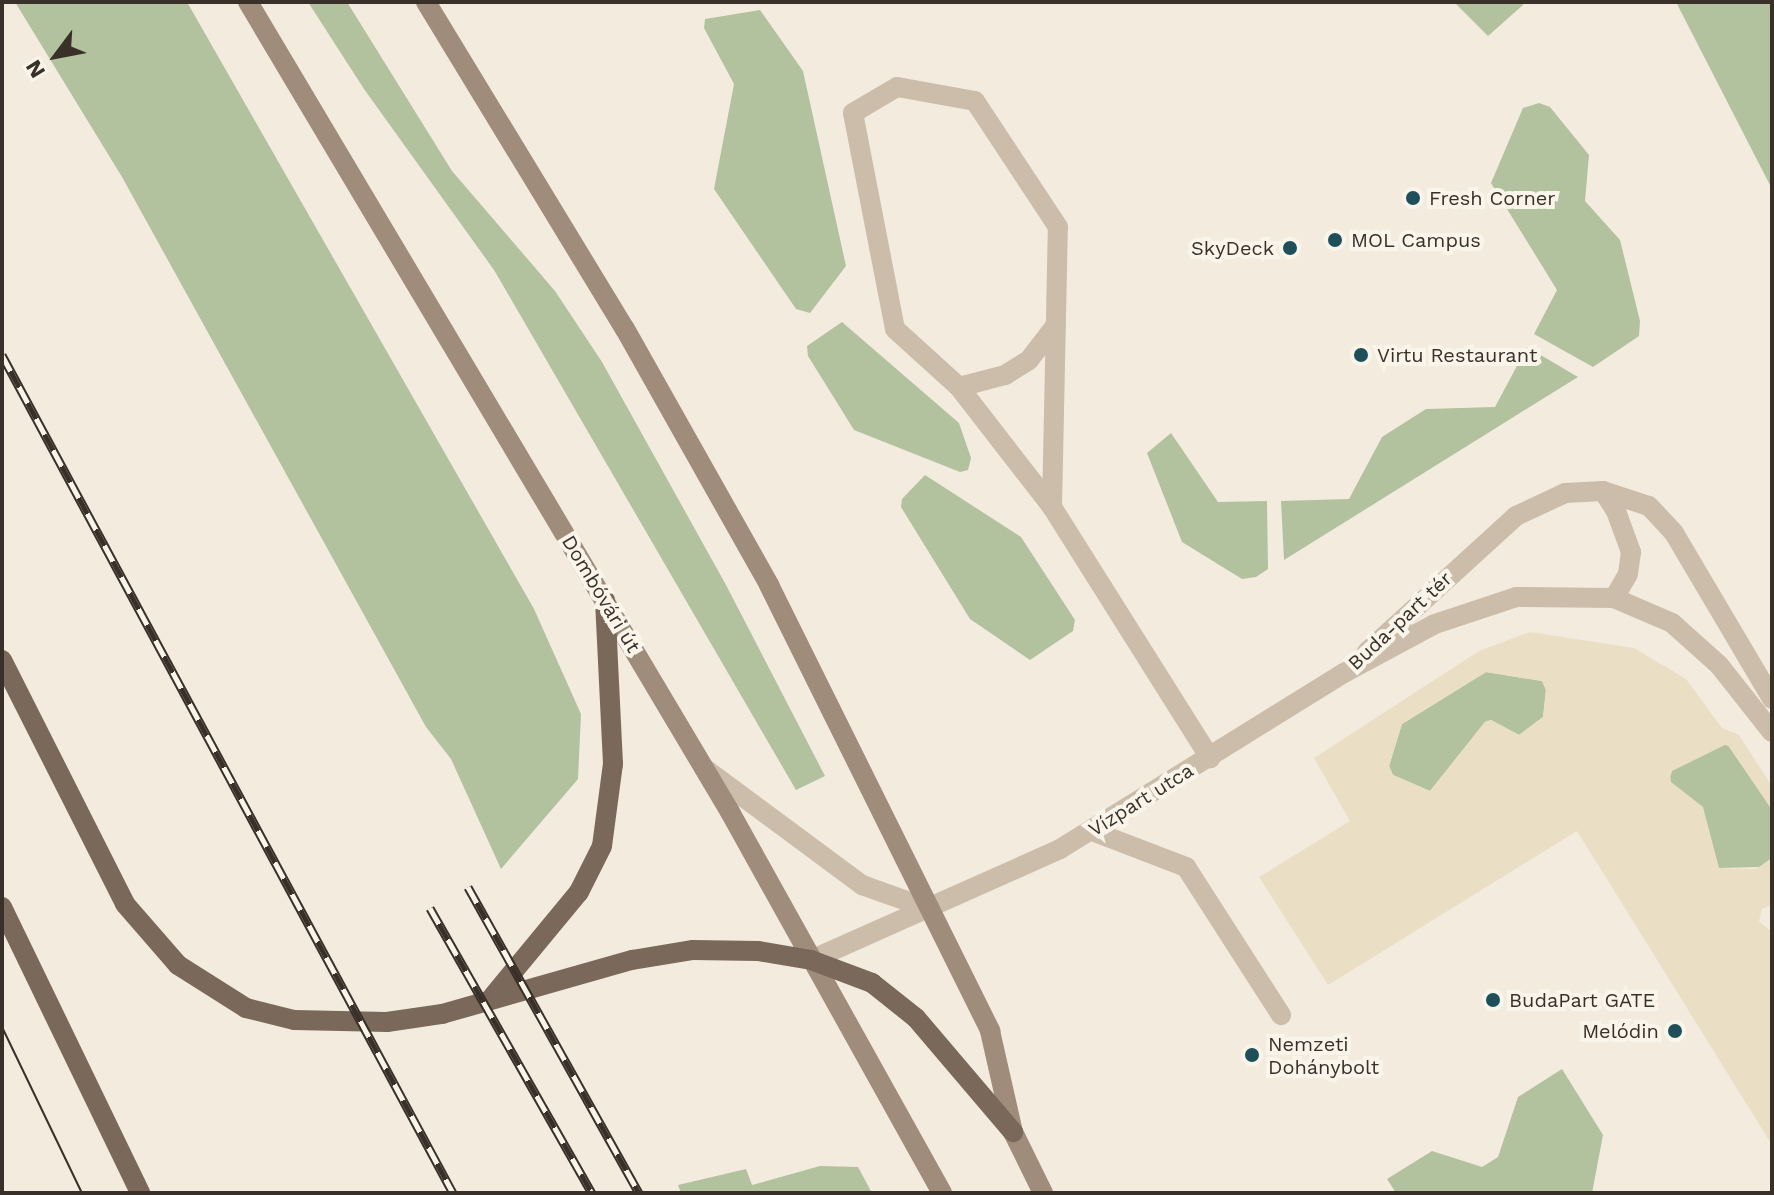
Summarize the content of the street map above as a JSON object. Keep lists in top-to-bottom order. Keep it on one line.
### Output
{"streets":{"main road":["Dombóvári út"],"street":["Buda-part tér","Vízpart utca"]},"crossings":[["Dombóvári út","Vízpart utca"],["Buda-part tér","Vízpart utca"]],"places":["Fresh Corner","MOL Campus","SkyDeck","Virtu Restaurant","BudaPart GATE","Melódin","Nemzeti Dohánybolt"],"north":"bottom left"}
